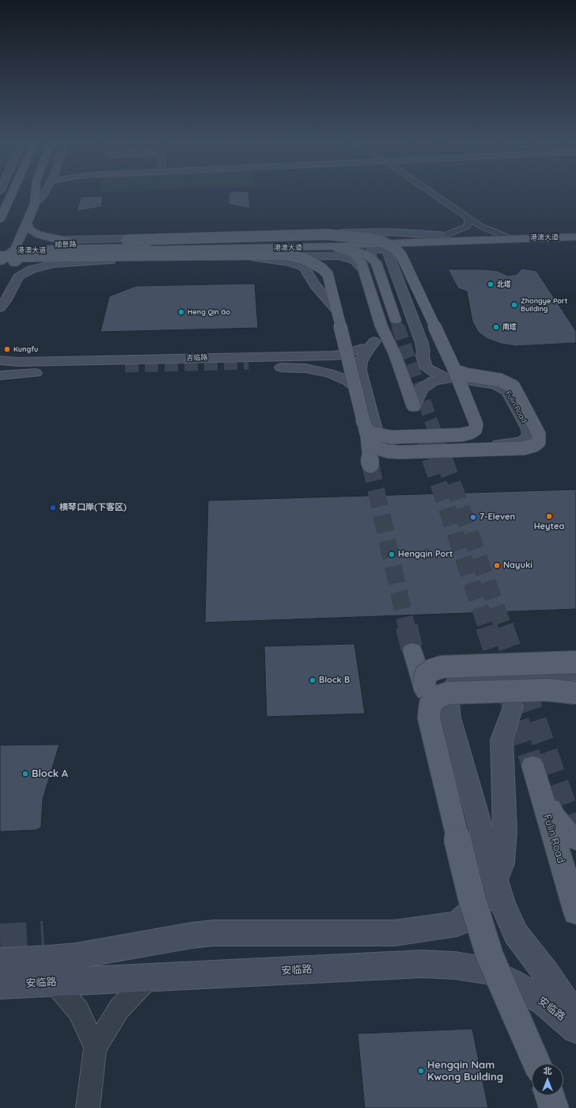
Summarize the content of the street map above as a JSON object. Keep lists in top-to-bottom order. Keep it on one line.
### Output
{"streets":{"main road":["港澳大道","顺景路","吉临路","Fulin Road","安临路"]},"crossings":[["港澳大道","顺景路"],["吉临路","Fulin Road"]],"places":["北塔","Zhongye Port Building","Heng Qin Go","南塔","Kungfu","横琴口岸(下客区)","Heytea","7-Eleven","Hengqin Port","Nayuki","Block B","Block A","Hengqin Nam Kwong Building"],"north":"top"}
